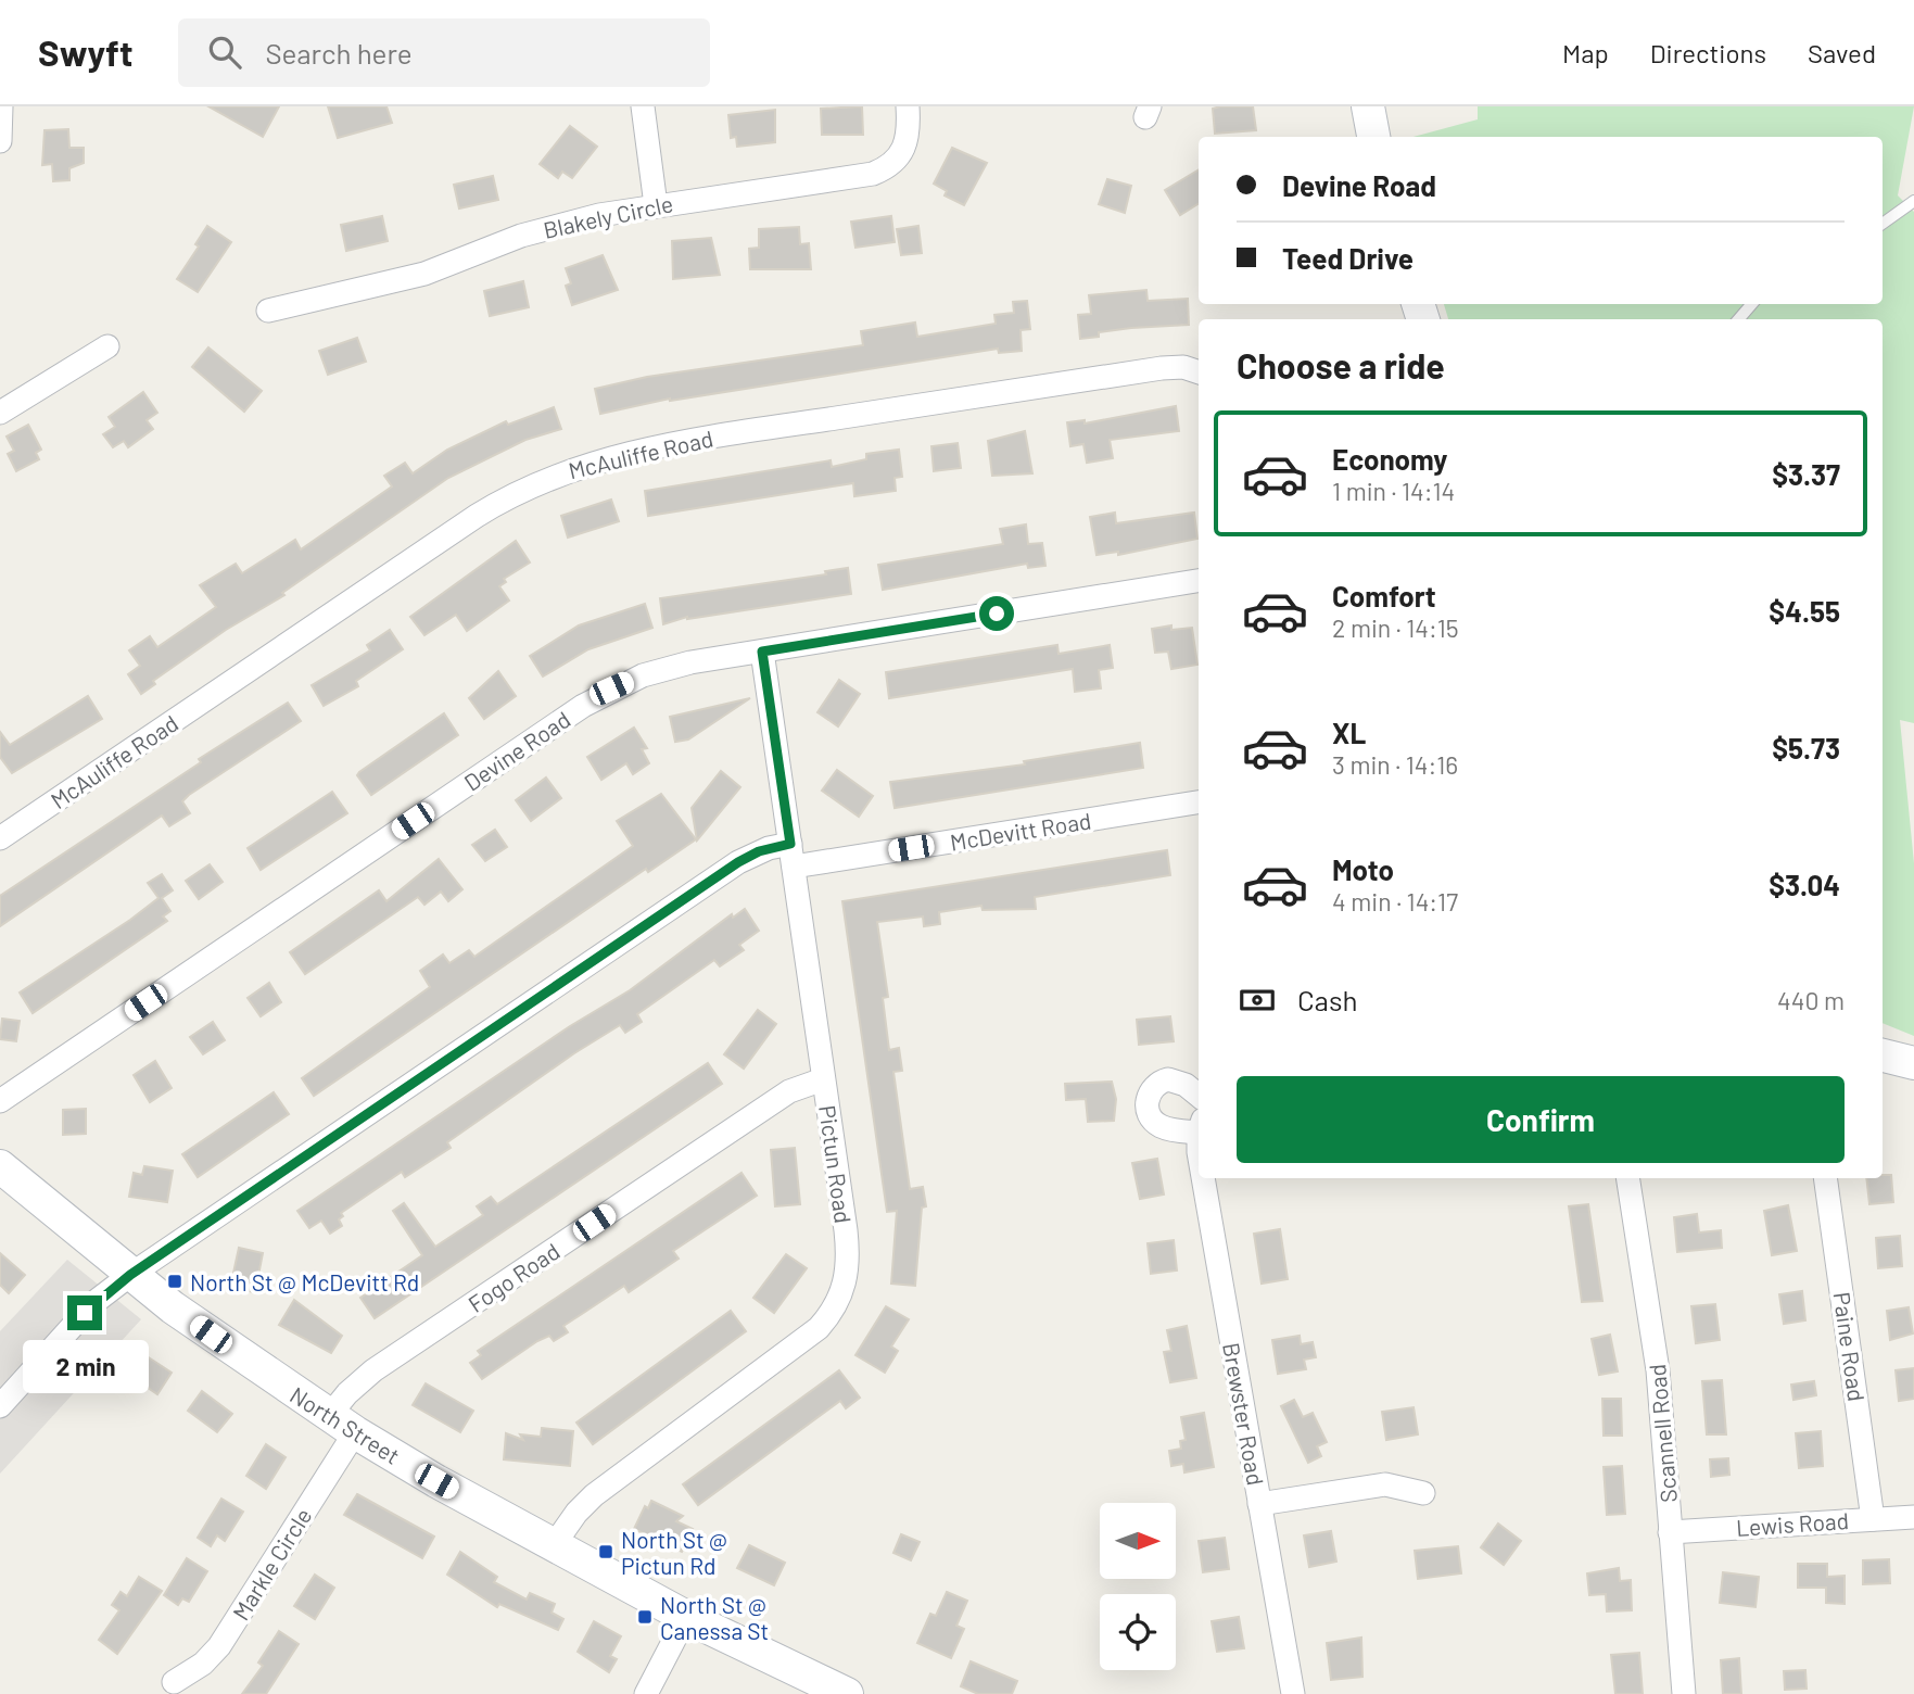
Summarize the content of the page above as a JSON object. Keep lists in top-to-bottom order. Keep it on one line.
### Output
{"streets":{"main road":["North Street"],"street":["Blakely Circle","McAuliffe Road","Devine Road","McDevitt Road","Pictun Road","Fogo Road","Paine Road","Brewster Road","Scannell Road","Lewis Road","Markle Circle"]},"crossings":[["Devine Road","Pictun Road"],["McDevitt Road","Pictun Road"],["McDevitt Road","North Street"],["Pictun Road","Fogo Road"],["Pictun Road","North Street"],["Fogo Road","North Street"],["Fogo Road","Markle Circle"],["Paine Road","Lewis Road"],["North Street","Markle Circle"],["Scannell Road","Lewis Road"]],"places":{"transit":["North St @ McDevitt Rd","North St @ Pictun Rd","North St @ Canessa St"]},"north":"right","page":{"header":"Swyft","search":"Search here","nav":["Map","Directions","Saved"],"banner":["Devine Road","Teed Drive"],"heading":"Choose a ride","list":[{"name":"Economy","note":"1 min · 14:14","value":"$3.37"},{"name":"Comfort","note":"2 min · 14:15","value":"$4.55"},{"name":"XL","note":"3 min · 14:16","value":"$5.73"},{"name":"Moto","note":"4 min · 14:17","value":"$3.04"}],"pay":["Cash","440 m"],"buttons":"Confirm","bubble":"2 min"}}
